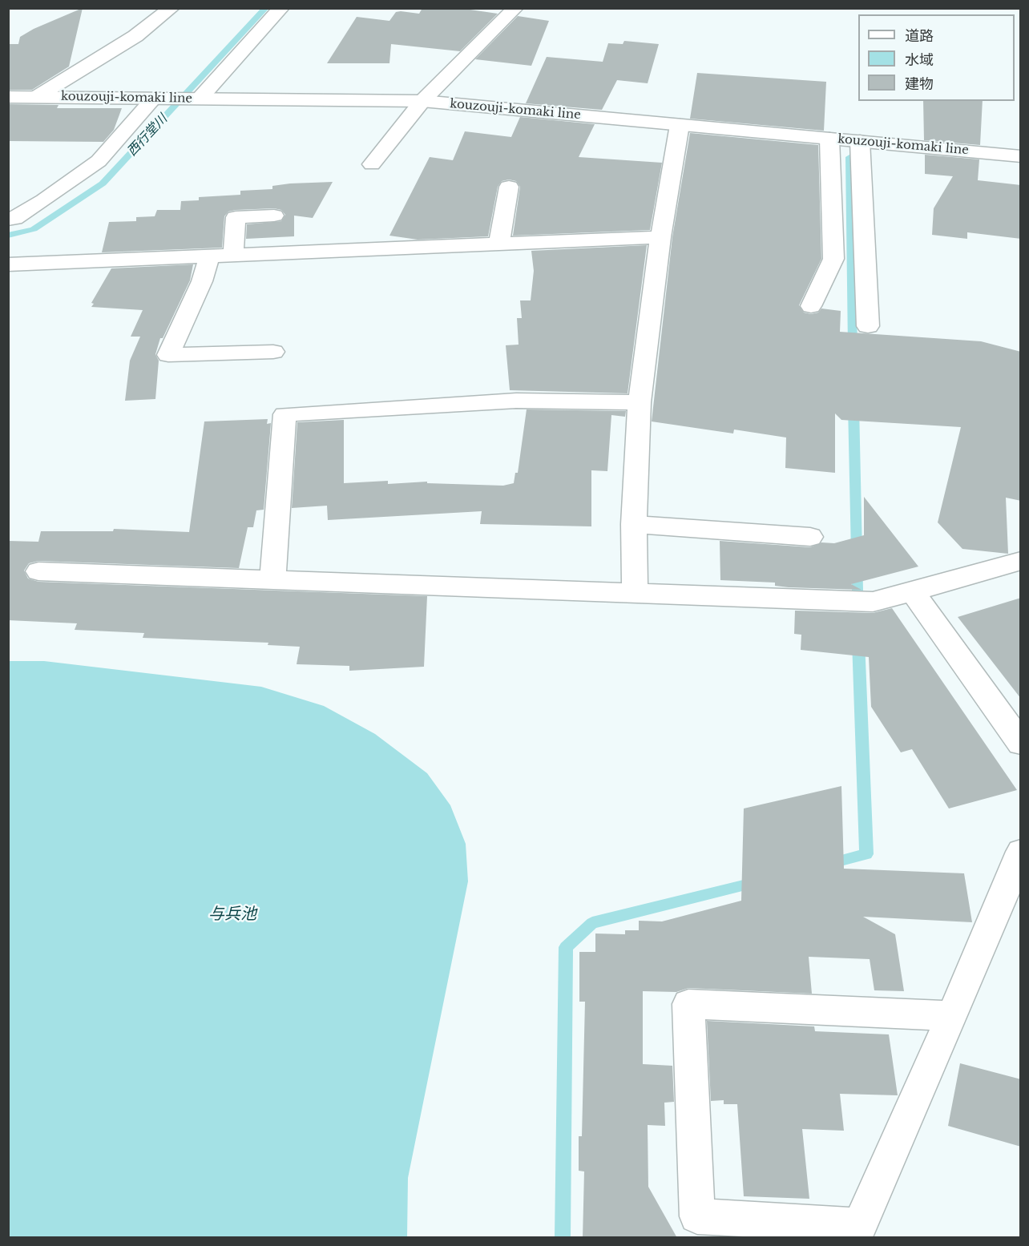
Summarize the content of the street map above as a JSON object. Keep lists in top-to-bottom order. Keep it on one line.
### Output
{"streets":{"street":["kouzouji-komaki line"]},"water":["西行堂川","与兵池"],"legend":["道路","水域","建物"]}
